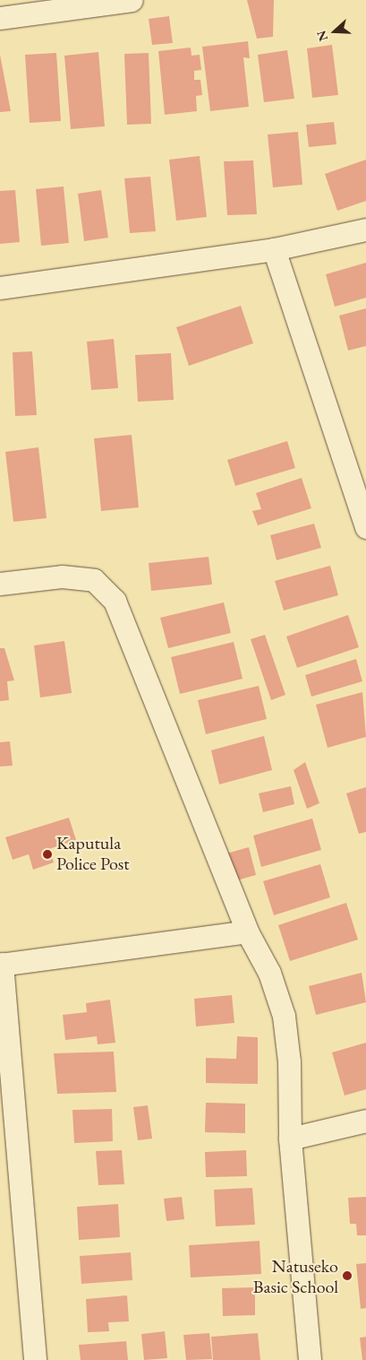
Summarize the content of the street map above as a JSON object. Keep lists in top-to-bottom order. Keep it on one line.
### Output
{"places":["Kaputula Police Post","Natuseko Basic School"],"north":"left"}
